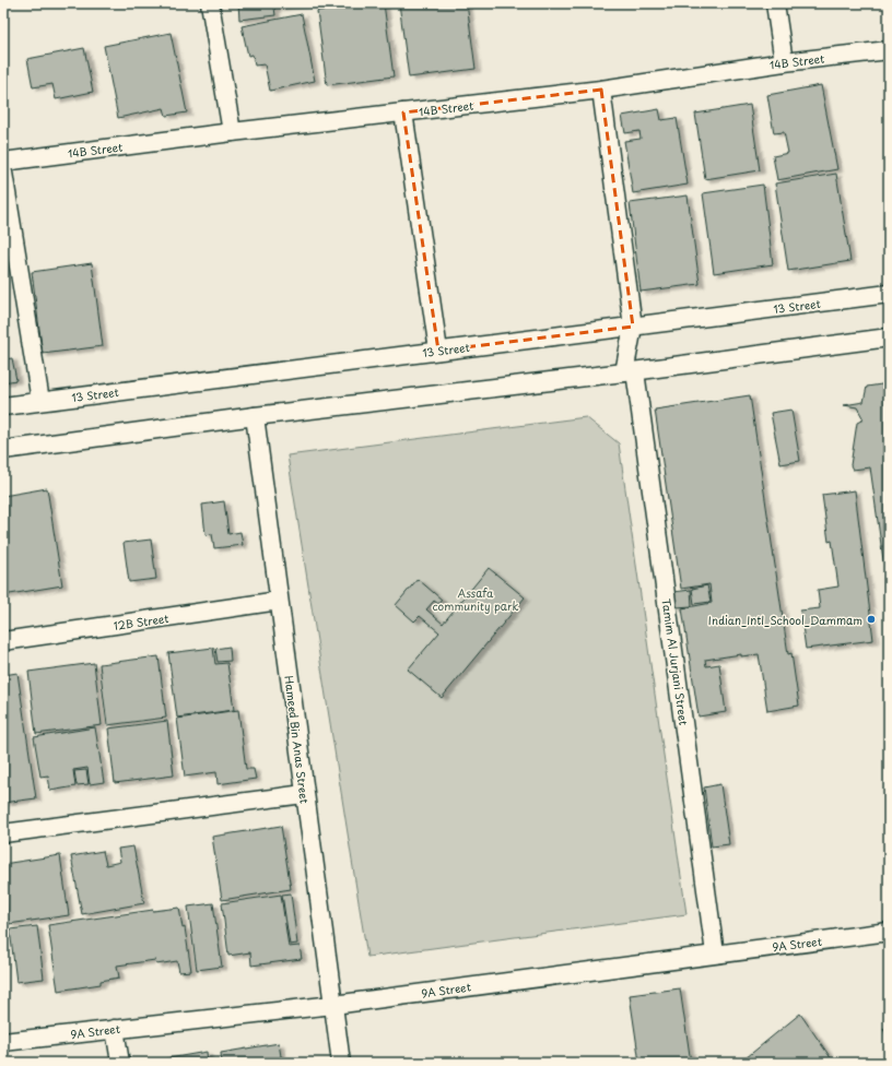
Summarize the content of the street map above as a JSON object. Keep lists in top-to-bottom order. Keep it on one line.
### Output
{"streets":{"street":["14B Street","13 Street","12B Street","Tamim Al Jurjani Street","Hameed Bin Anas Street","9A Street"]},"crossings":[["14B Street","Tamim Al Jurjani Street"],["13 Street","Tamim Al Jurjani Street"],["12B Street","Hameed Bin Anas Street"],["Tamim Al Jurjani Street","9A Street"],["Hameed Bin Anas Street","9A Street"]],"parks":["Assafa community park"],"places":["Indian_Intl_School_Dammam"]}
